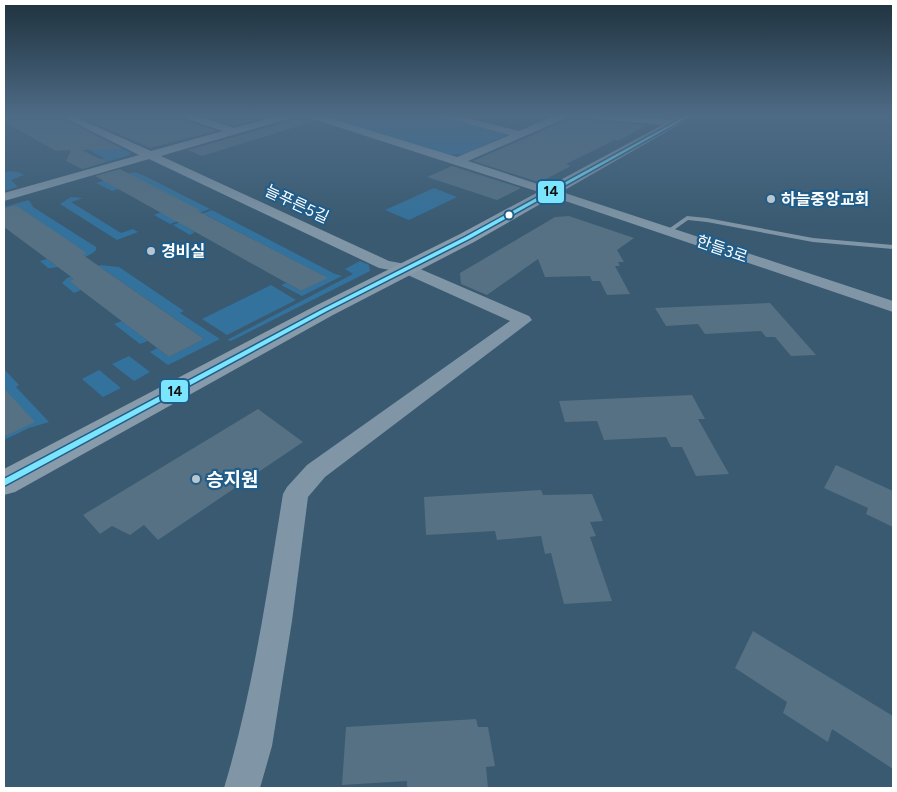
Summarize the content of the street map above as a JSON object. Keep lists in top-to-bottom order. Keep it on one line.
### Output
{"streets":{"street":["늘푸른5길","한들3로"]},"places":["하늘중앙교회","경비실","승지원"],"lines":["transit line 14"]}
